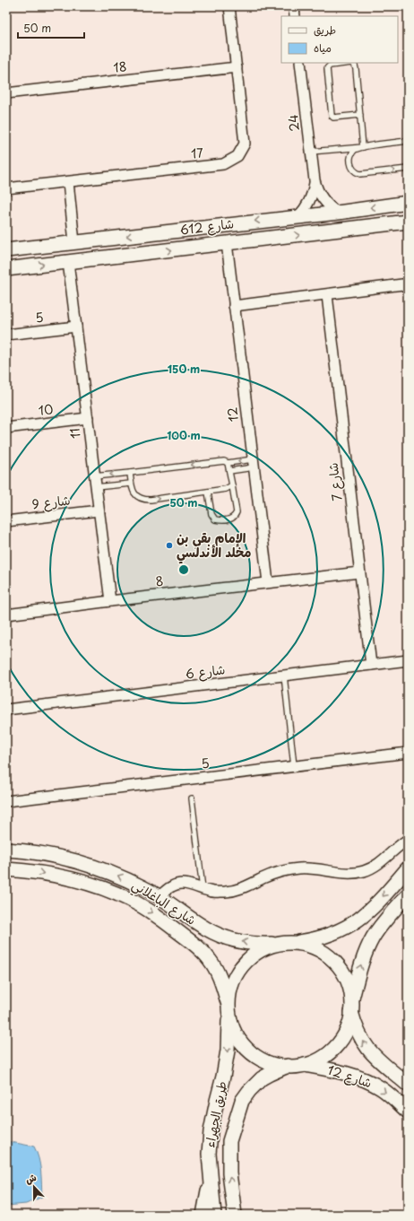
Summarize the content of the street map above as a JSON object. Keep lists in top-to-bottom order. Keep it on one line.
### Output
{"streets":{"street":["18","24","17","شارع 612","5","10","12","11","شارع 7","شارع 9","8","شارع 6","شارع الباغلاني","شارع 12","طريق الجهراء"]},"crossings":[["18","17"],["24","شارع 612"],["شارع 612","12"],["شارع 612","11"],["5","11"],["10","11"],["12","8"],["11","شارع 9"],["11","8"],["شارع 7","8"],["شارع 7","شارع 6"],["شارع الباغلاني","شارع 12"],["شارع الباغلاني","طريق الجهراء"],["شارع 12","طريق الجهراء"]],"places":["الإمام بقي بن مخلد الأندلسي"],"legend":["طريق","مياه"],"scale_bar":"50 m","north":"top","rings":["150 m","100 m","50 m"]}
